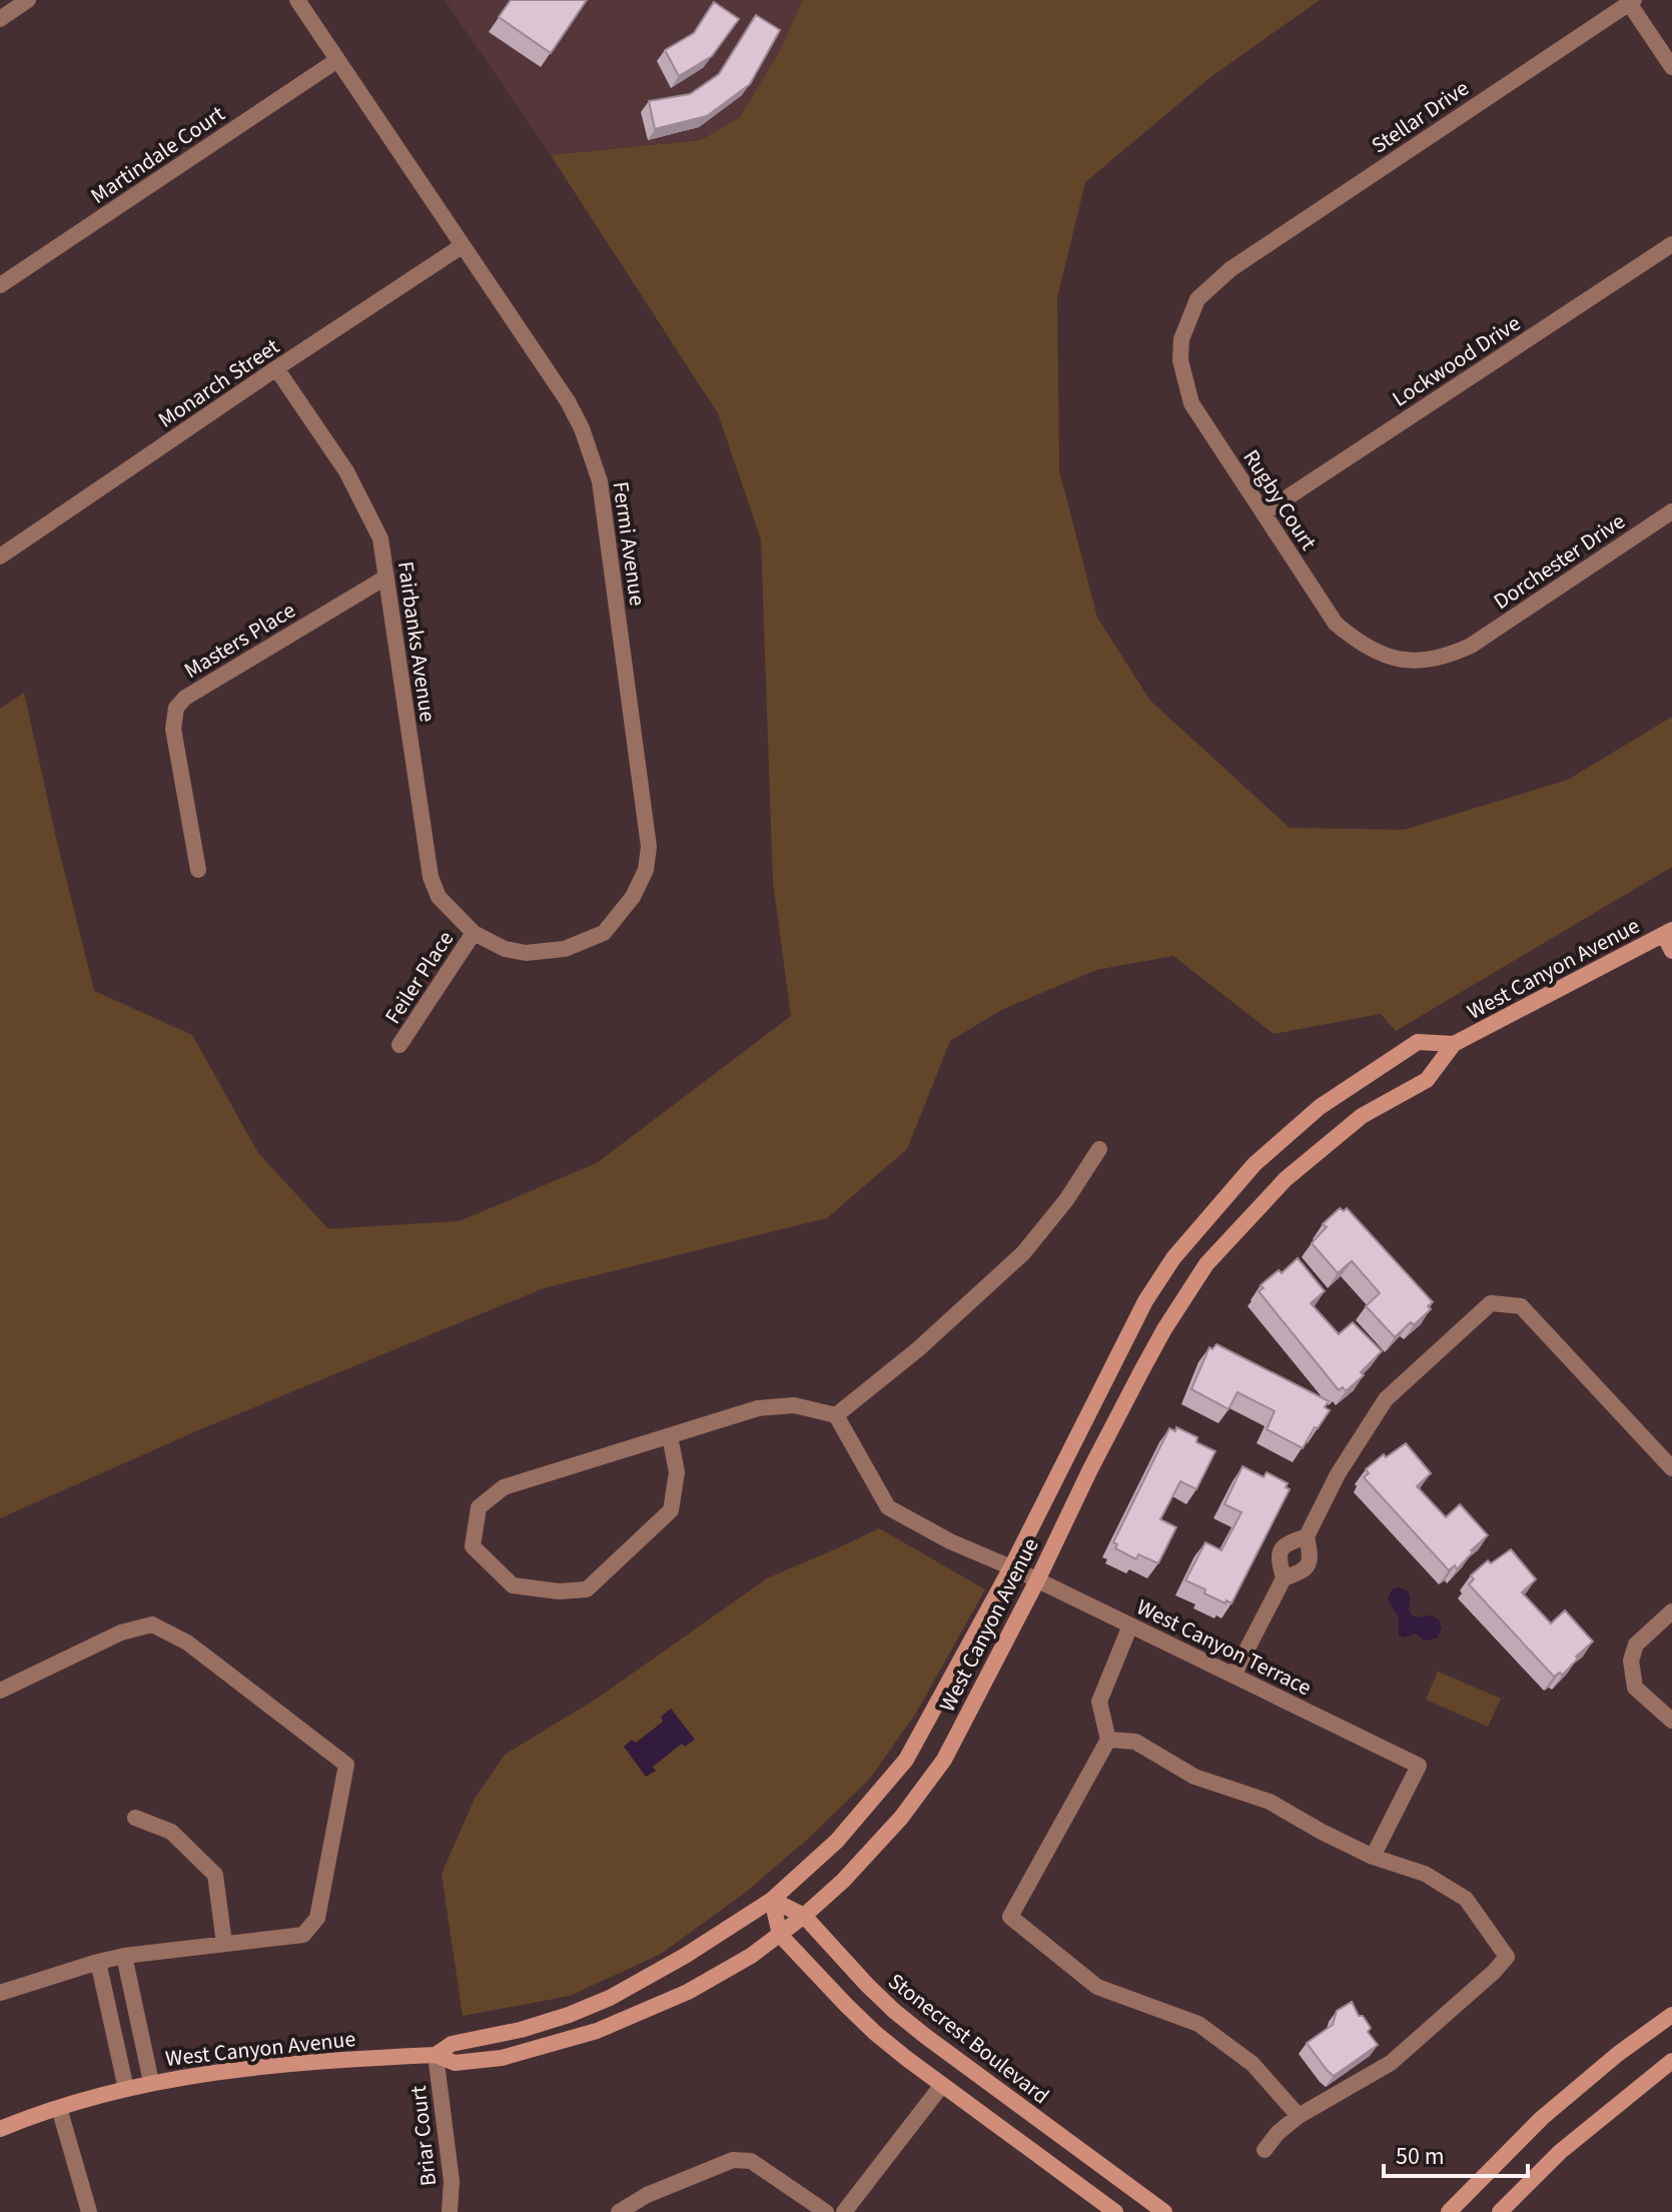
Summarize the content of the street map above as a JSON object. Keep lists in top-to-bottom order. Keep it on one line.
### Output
{"streets":{"street":["Stellar Drive","Martindale Court","Lockwood Drive","Monarch Street","Rugby Court","Fermi Avenue","Dorchester Drive","Masters Place","Fairbanks Avenue","West Canyon Avenue","Feiler Place","West Canyon Terrace","Stonecrest Boulevard","Briar Court"]},"crossings":[["Stellar Drive","Rugby Court"],["Martindale Court","Fermi Avenue"],["Lockwood Drive","Rugby Court"],["Monarch Street","Fermi Avenue"],["Monarch Street","Fairbanks Avenue"],["Rugby Court","Dorchester Drive"],["Fermi Avenue","Fairbanks Avenue"],["Fermi Avenue","Feiler Place"],["Masters Place","Fairbanks Avenue"],["Fairbanks Avenue","Feiler Place"],["West Canyon Avenue","West Canyon Terrace"],["West Canyon Avenue","Stonecrest Boulevard"],["West Canyon Avenue","Briar Court"]],"scale_bar":"50 m"}
